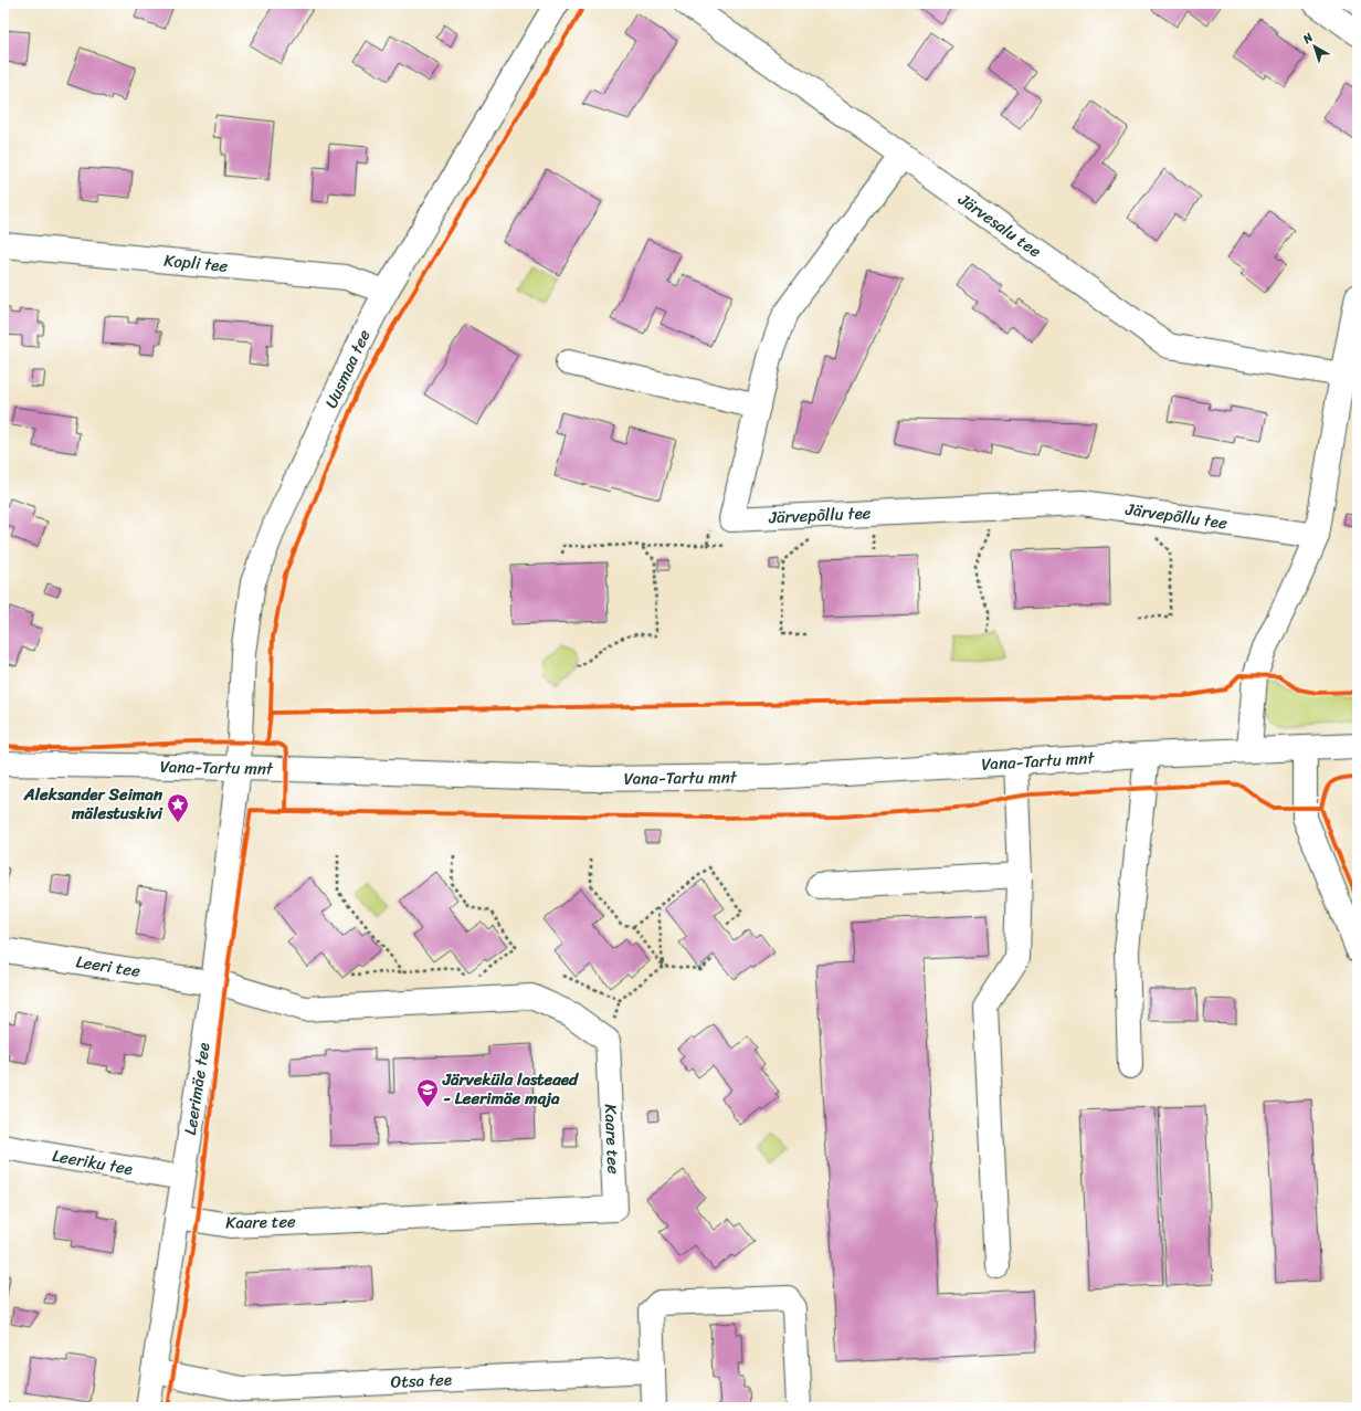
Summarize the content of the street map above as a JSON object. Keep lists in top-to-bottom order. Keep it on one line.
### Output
{"streets":{"street":["Järvesalu tee","Kopli tee","Uusmaa tee","Järvepõllu tee","Vana-Tartu mnt","Leeri tee","Leerimäe tee","Kaare tee","Leeriku tee","Otsa tee"]},"crossings":[["Järvesalu tee","Järvepõllu tee"],["Kopli tee","Uusmaa tee"],["Uusmaa tee","Vana-Tartu mnt"],["Uusmaa tee","Leerimäe tee"],["Vana-Tartu mnt","Leerimäe tee"],["Leeri tee","Leerimäe tee"],["Leeri tee","Kaare tee"],["Leerimäe tee","Kaare tee"],["Leerimäe tee","Leeriku tee"],["Leerimäe tee","Otsa tee"]],"places":{"place":["Aleksander Seiman mälestuskivi"],"school or university":["Järveküla lasteaed - Leerimäe maja"]},"north":"top left"}
